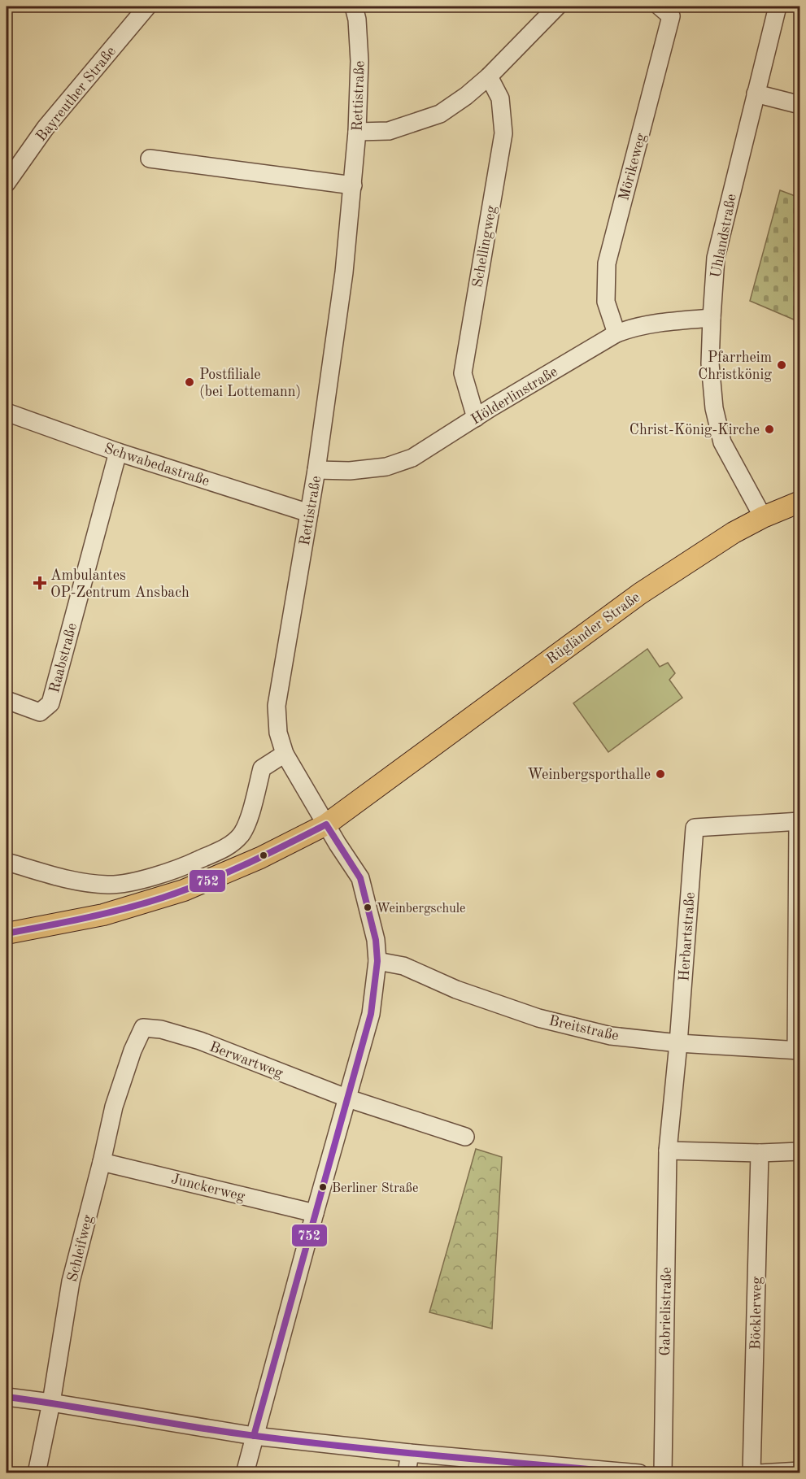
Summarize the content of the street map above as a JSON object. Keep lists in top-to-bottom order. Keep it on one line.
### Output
{"streets":{"main road":["Rügländer Straße"],"street":["Bayreuther Straße","Rettistraße","Mörikeweg","Uhlandstraße","Schellingweg","Hölderlinstraße","Schwabedastraße","Raabstraße","Herbartstraße","Breitstraße","Berwartweg","Junckerweg","Schleifweg","Gabrielistraße","Böcklerweg"]},"crossings":[["Rettistraße","Hölderlinstraße"],["Rettistraße","Schwabedastraße"],["Rettistraße","Rügländer Straße"],["Mörikeweg","Hölderlinstraße"],["Uhlandstraße","Hölderlinstraße"],["Uhlandstraße","Rügländer Straße"],["Schellingweg","Hölderlinstraße"],["Schwabedastraße","Raabstraße"],["Herbartstraße","Breitstraße"],["Herbartstraße","Gabrielistraße"],["Berwartweg","Schleifweg"],["Junckerweg","Schleifweg"]],"places":{"other":["Pfarrheim Christkönig","Postfiliale (bei Lottemann)","Christ-König-Kirche","Weinbergsporthalle","Weinbergschule","Berliner Straße"],"health":["Ambulantes OP-Zentrum Ansbach"]},"lines":["transit line 752"]}
